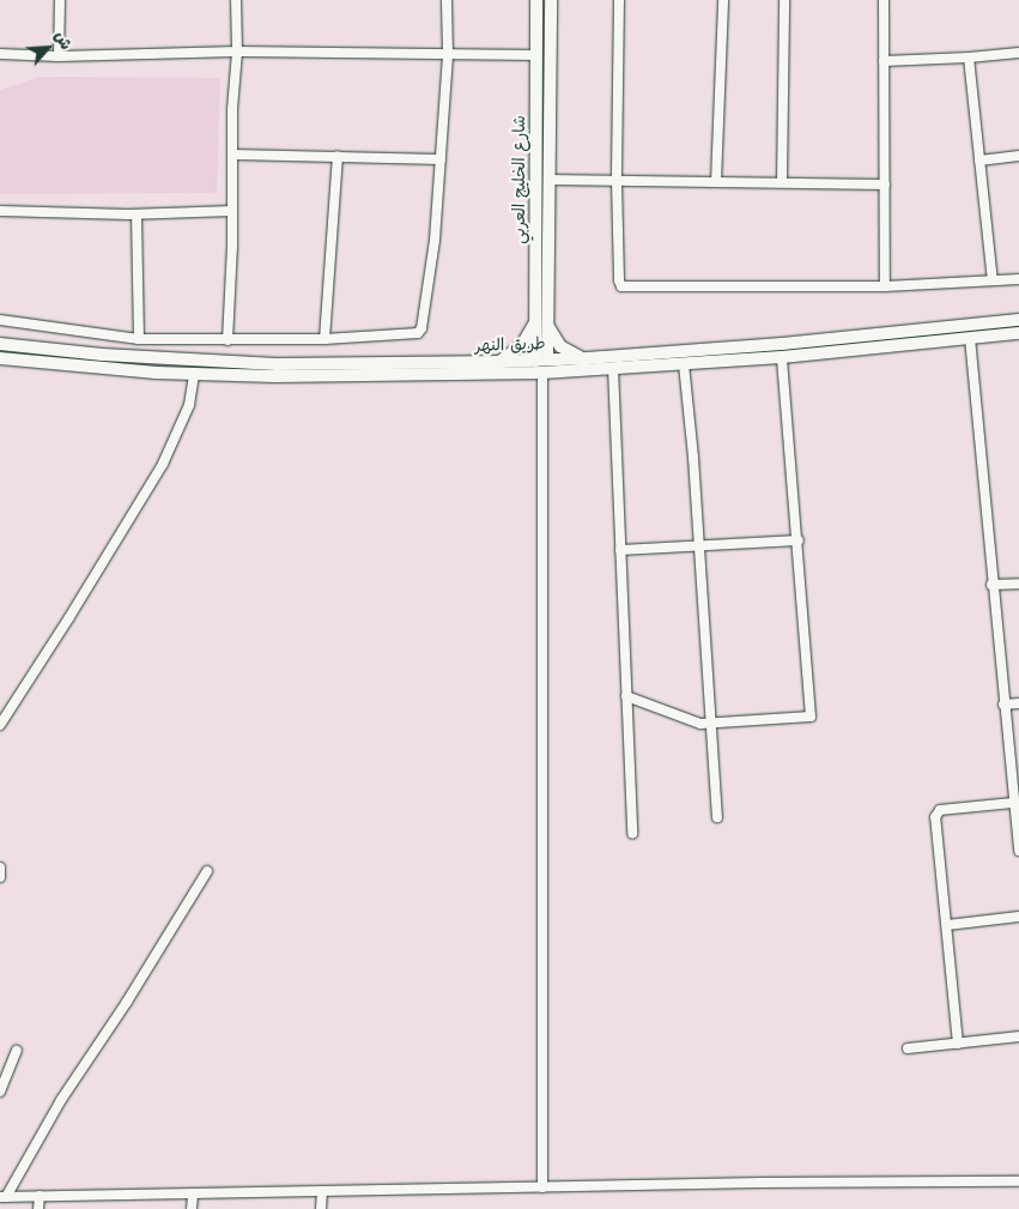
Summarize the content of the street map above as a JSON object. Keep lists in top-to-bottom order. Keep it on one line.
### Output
{"streets":{"main road":["شارع الخليج العربي","طريق النهر"]},"crossings":[["شارع الخليج العربي","طريق النهر"]],"north":"top right"}
